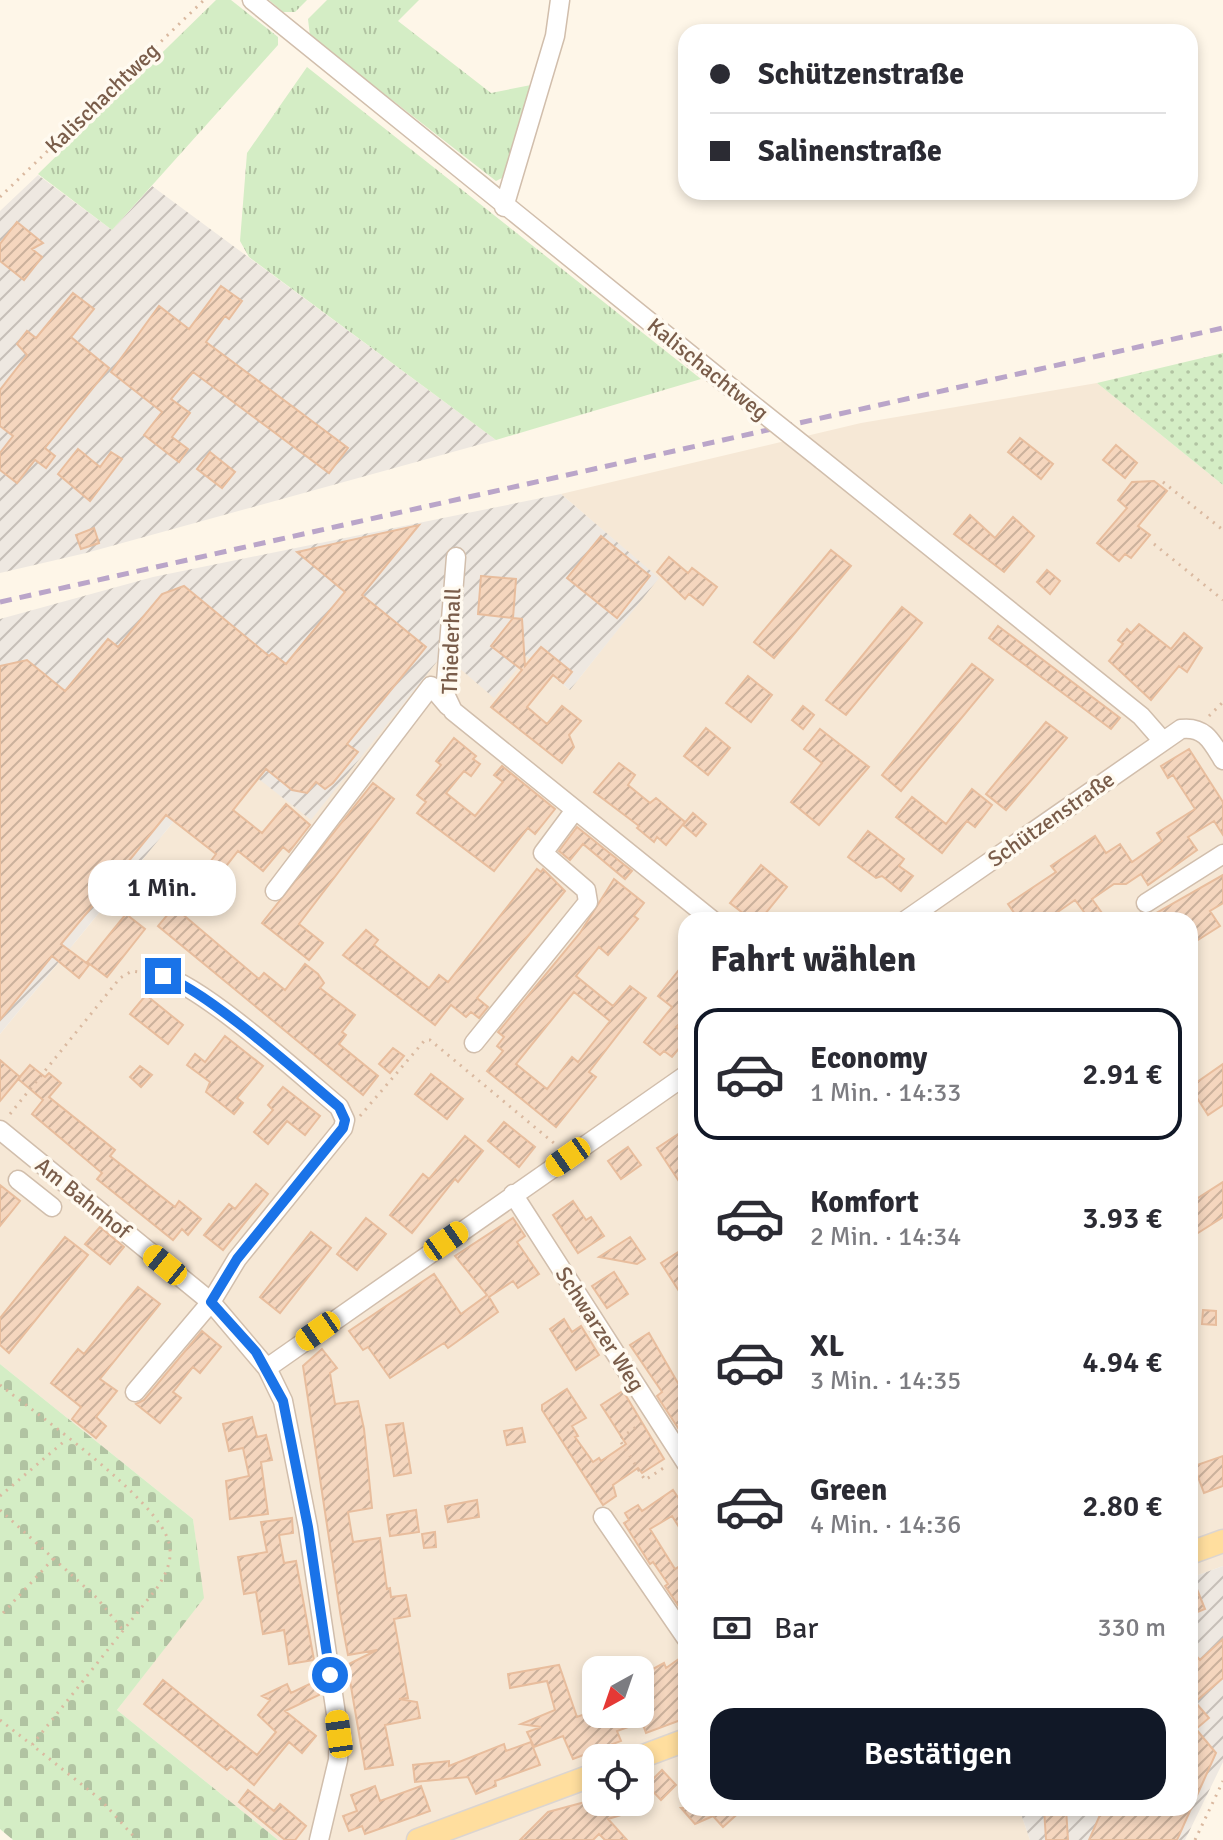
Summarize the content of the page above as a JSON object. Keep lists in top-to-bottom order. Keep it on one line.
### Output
{"streets":{"street":["Kalischachtweg","Thiederhall","Schützenstraße","Am Bahnhof","Schwarzer Weg"]},"crossings":[["Kalischachtweg","Schützenstraße"]],"north":"bottom left","page":{"banner":["Schützenstraße","Salinenstraße"],"bubble":"1 Min.","heading":"Fahrt wählen","list":[{"name":"Economy","note":"1 Min. · 14:33","value":"2.91 €"},{"name":"Komfort","note":"2 Min. · 14:34","value":"3.93 €"},{"name":"XL","note":"3 Min. · 14:35","value":"4.94 €"},{"name":"Green","note":"4 Min. · 14:36","value":"2.80 €"}],"pay":["Bar","330 m"],"buttons":"Bestätigen"}}
